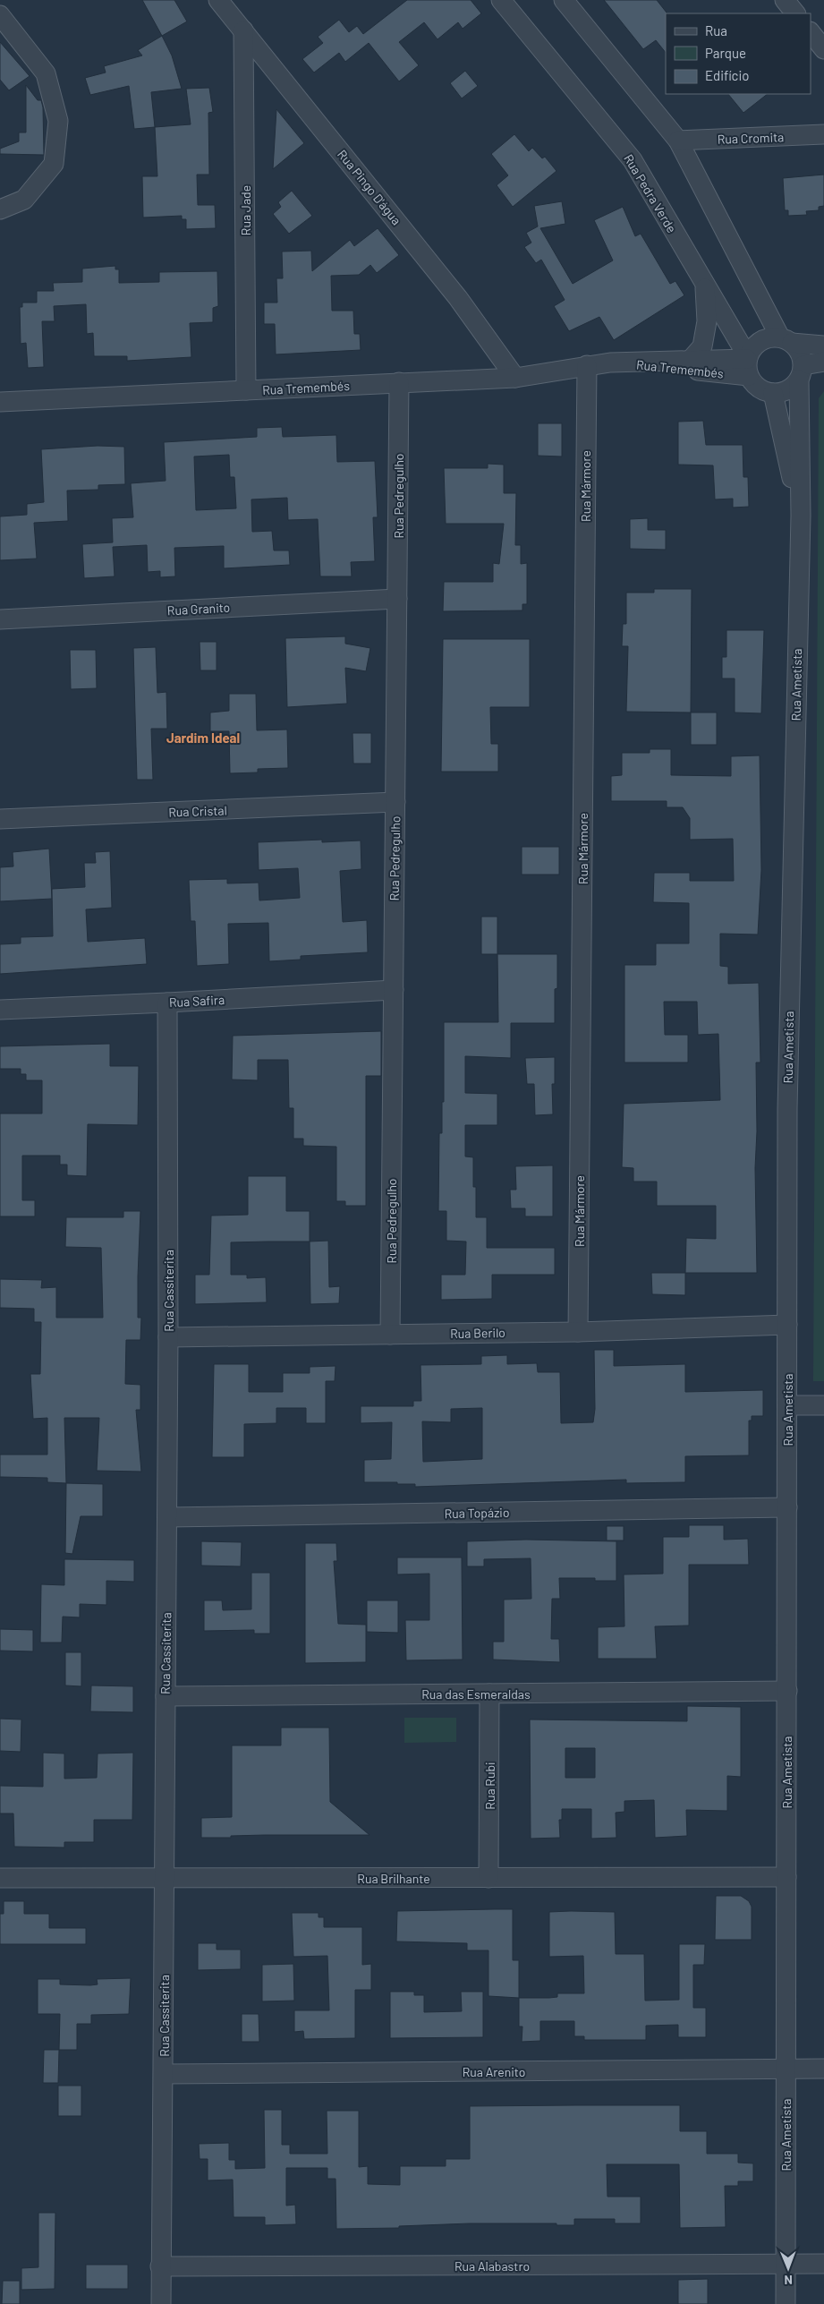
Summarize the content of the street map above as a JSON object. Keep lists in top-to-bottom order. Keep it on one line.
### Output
{"streets":{"street":["Rua Cromita","Rua Pingo D'água","Rua Pedra Verde","Rua Jade","Rua Tremembés","Rua Mármore","Rua Pedregulho","Rua Granito","Rua Ametista","Rua Cristal","Rua Safira","Rua Cassiterita","Rua Berilo","Rua Topázio","Rua das Esmeraldas","Rua Rubi","Rua Brilhante","Rua Arenito","Rua Alabastro"]},"crossings":[["Rua Pingo D'água","Rua Jade"],["Rua Pingo D'água","Rua Tremembés"],["Rua Pedra Verde","Rua Tremembés"],["Rua Pedra Verde","Rua Ametista"],["Rua Jade","Rua Tremembés"],["Rua Tremembés","Rua Mármore"],["Rua Tremembés","Rua Pedregulho"],["Rua Tremembés","Rua Ametista"],["Rua Mármore","Rua Berilo"],["Rua Pedregulho","Rua Granito"],["Rua Pedregulho","Rua Cristal"],["Rua Pedregulho","Rua Safira"],["Rua Pedregulho","Rua Berilo"],["Rua Ametista","Rua Berilo"],["Rua Ametista","Rua Topázio"],["Rua Ametista","Rua das Esmeraldas"],["Rua Ametista","Rua Brilhante"],["Rua Ametista","Rua Arenito"],["Rua Ametista","Rua Alabastro"],["Rua Safira","Rua Cassiterita"],["Rua Cassiterita","Rua Berilo"],["Rua Cassiterita","Rua Topázio"],["Rua Cassiterita","Rua das Esmeraldas"],["Rua Cassiterita","Rua Brilhante"],["Rua Cassiterita","Rua Arenito"],["Rua Cassiterita","Rua Alabastro"],["Rua das Esmeraldas","Rua Rubi"],["Rua Rubi","Rua Brilhante"]],"districts":["Jardim Ideal"],"legend":["Rua","Parque","Edifício"],"north":"bottom"}
